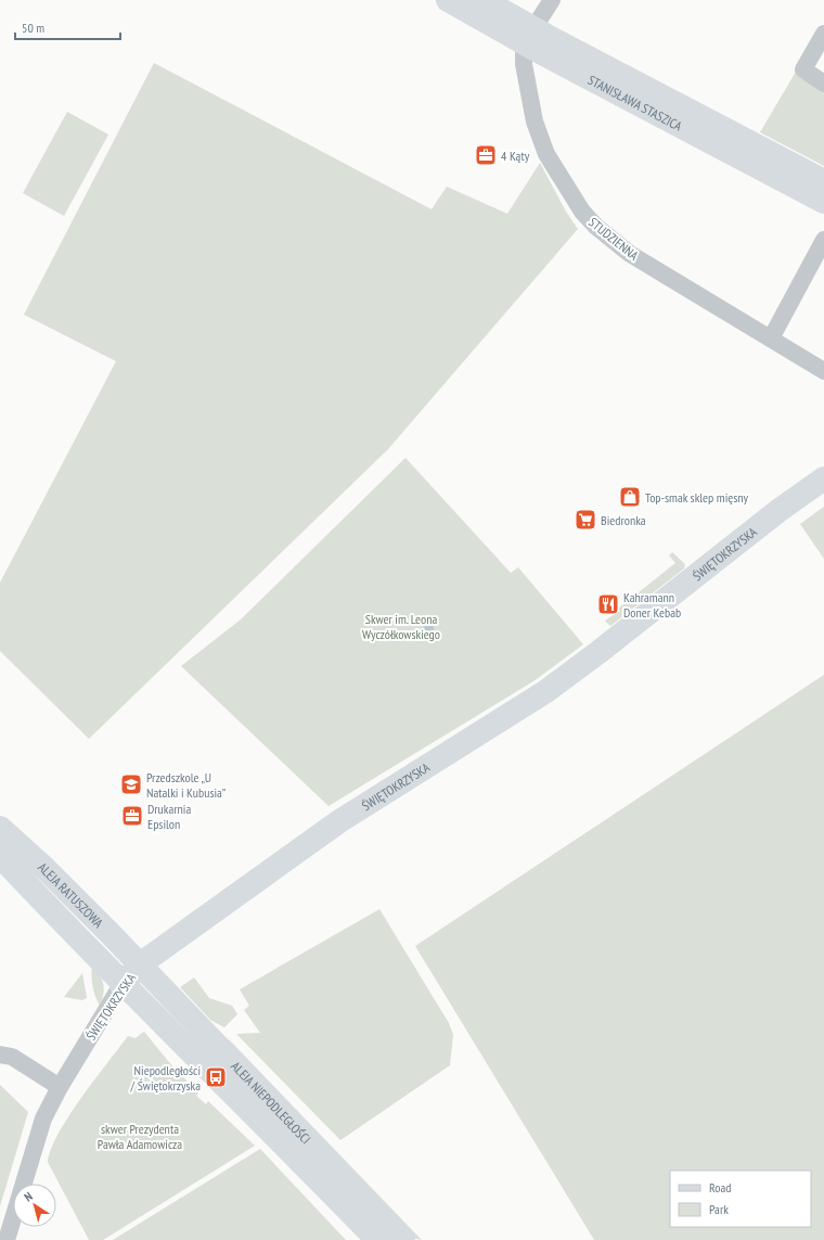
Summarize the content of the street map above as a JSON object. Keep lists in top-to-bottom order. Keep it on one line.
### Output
{"streets":{"street":["STANISŁAWA STASZICA","STUDZIENNA","ŚWIĘTOKRZYSKA","ALEJA RATUSZOWA","ALEJA NIEPODLEGŁOŚCI"]},"crossings":[["STANISŁAWA STASZICA","STUDZIENNA"],["ŚWIĘTOKRZYSKA","ALEJA RATUSZOWA"],["ŚWIĘTOKRZYSKA","ALEJA NIEPODLEGŁOŚCI"],["ALEJA RATUSZOWA","ALEJA NIEPODLEGŁOŚCI"]],"parks":["Skwer im. Leona Wyczółkowskiego","skwer Prezydenta Pawła Adamowicza"],"places":{"office":["4 Kąty","Drukarnia Epsilon"],"shop":["Top-smak sklep mięsny"],"supermarket":["Biedronka"],"restaurant":["Kahramann Doner Kebab"],"school or university":["Przedszkole „U Natalki i Kubusia”"],"bus stop":["Niepodległości / Świętokrzyska"]},"legend":["Road","Park"],"scale_bar":"50 m","north":"top left"}
